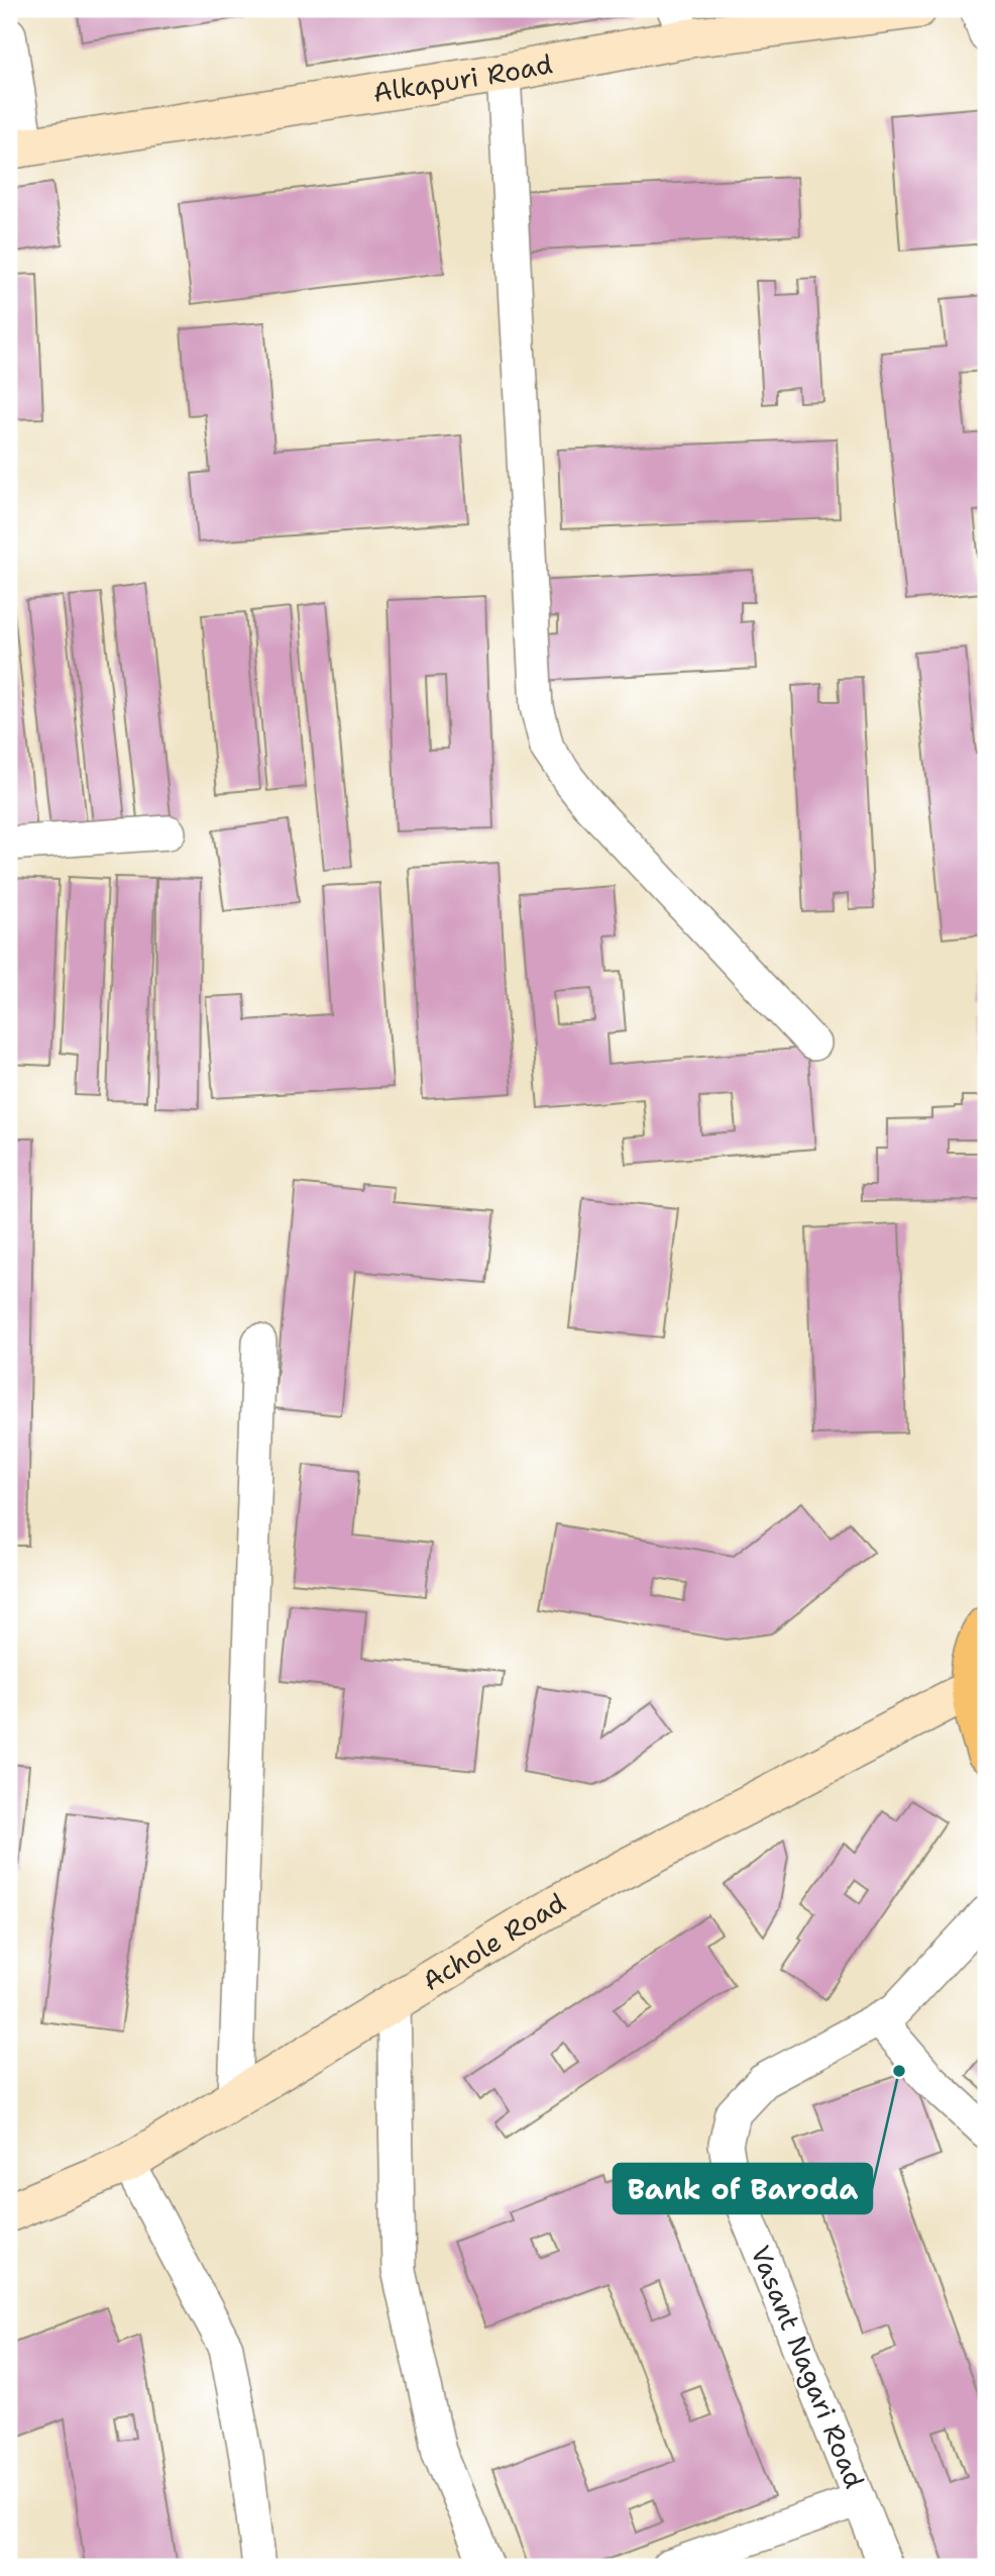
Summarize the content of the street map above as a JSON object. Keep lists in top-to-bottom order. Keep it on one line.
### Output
{"streets":{"street":["Alkapuri Road","Achole Road","Vasant Nagari Road"]},"places":["Bank of Baroda"]}
